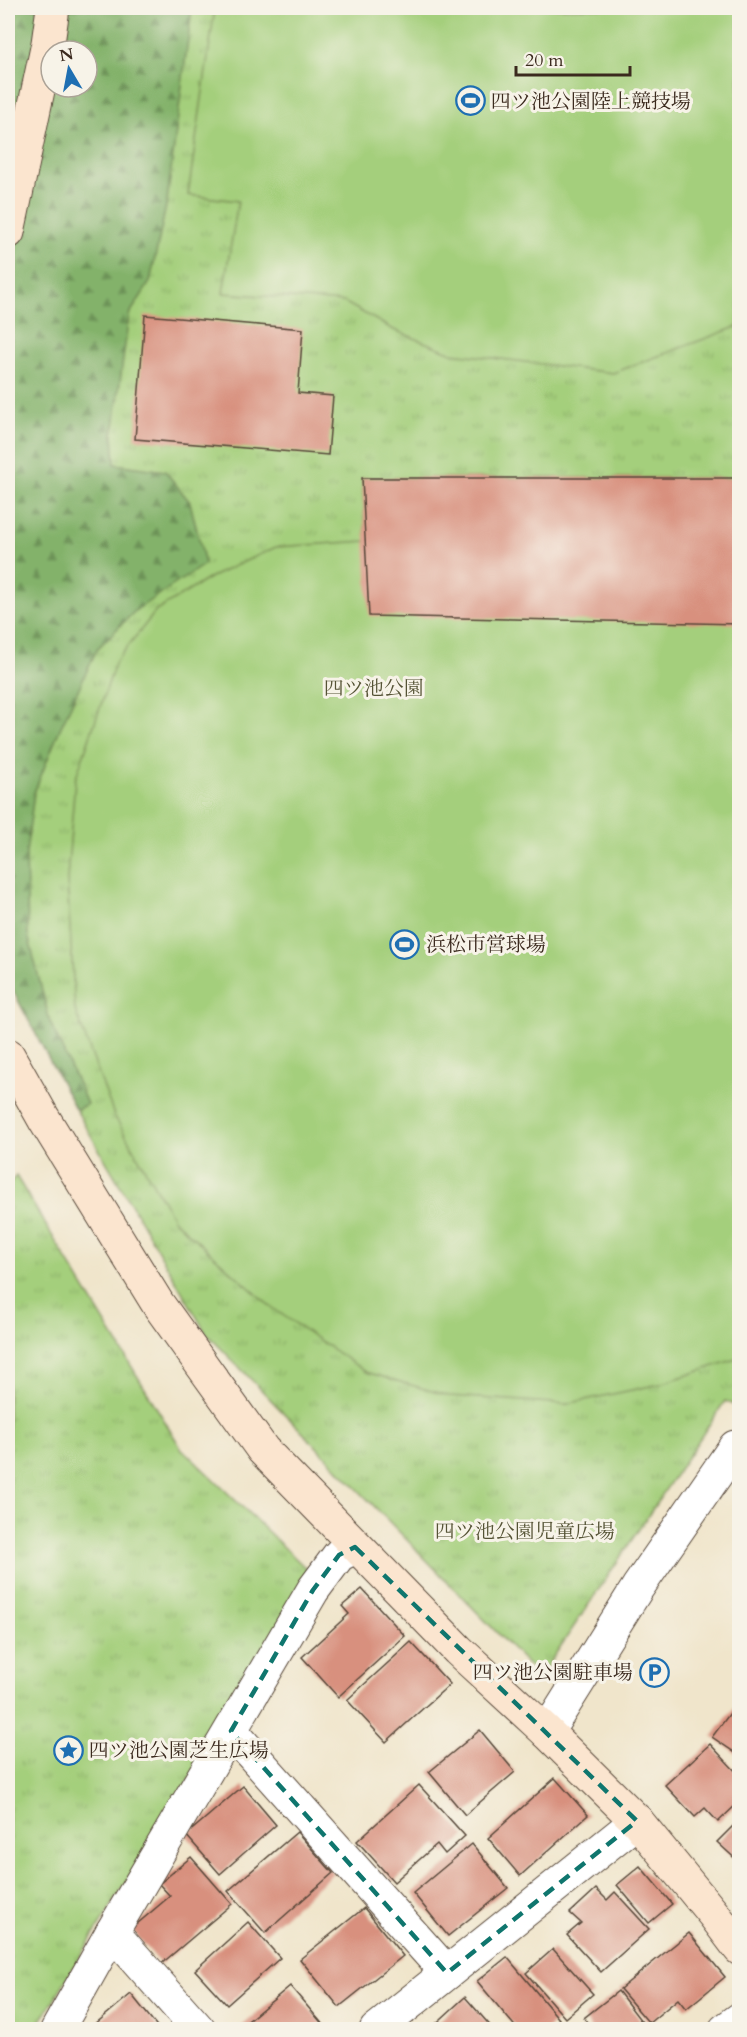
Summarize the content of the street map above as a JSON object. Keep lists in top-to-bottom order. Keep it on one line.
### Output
{"parks":["四ツ池公園","四ツ池公園児童広場"],"places":{"sports":["四ツ池公園陸上競技場","浜松市営球場"],"parking":["四ツ池公園駐車場"],"place":["四ツ池公園芝生広場"]},"scale_bar":"20 m","north":"top"}
